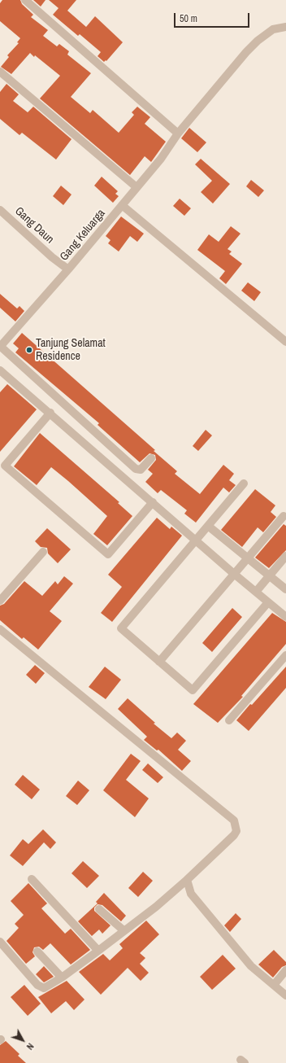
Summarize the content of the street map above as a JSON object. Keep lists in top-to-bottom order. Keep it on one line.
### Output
{"streets":{"street":["Gang Daun","Gang Keluarga"]},"crossings":[["Gang Daun","Gang Keluarga"]],"places":["Tanjung Selamat Residence"],"scale_bar":"50 m","north":"bottom right"}
